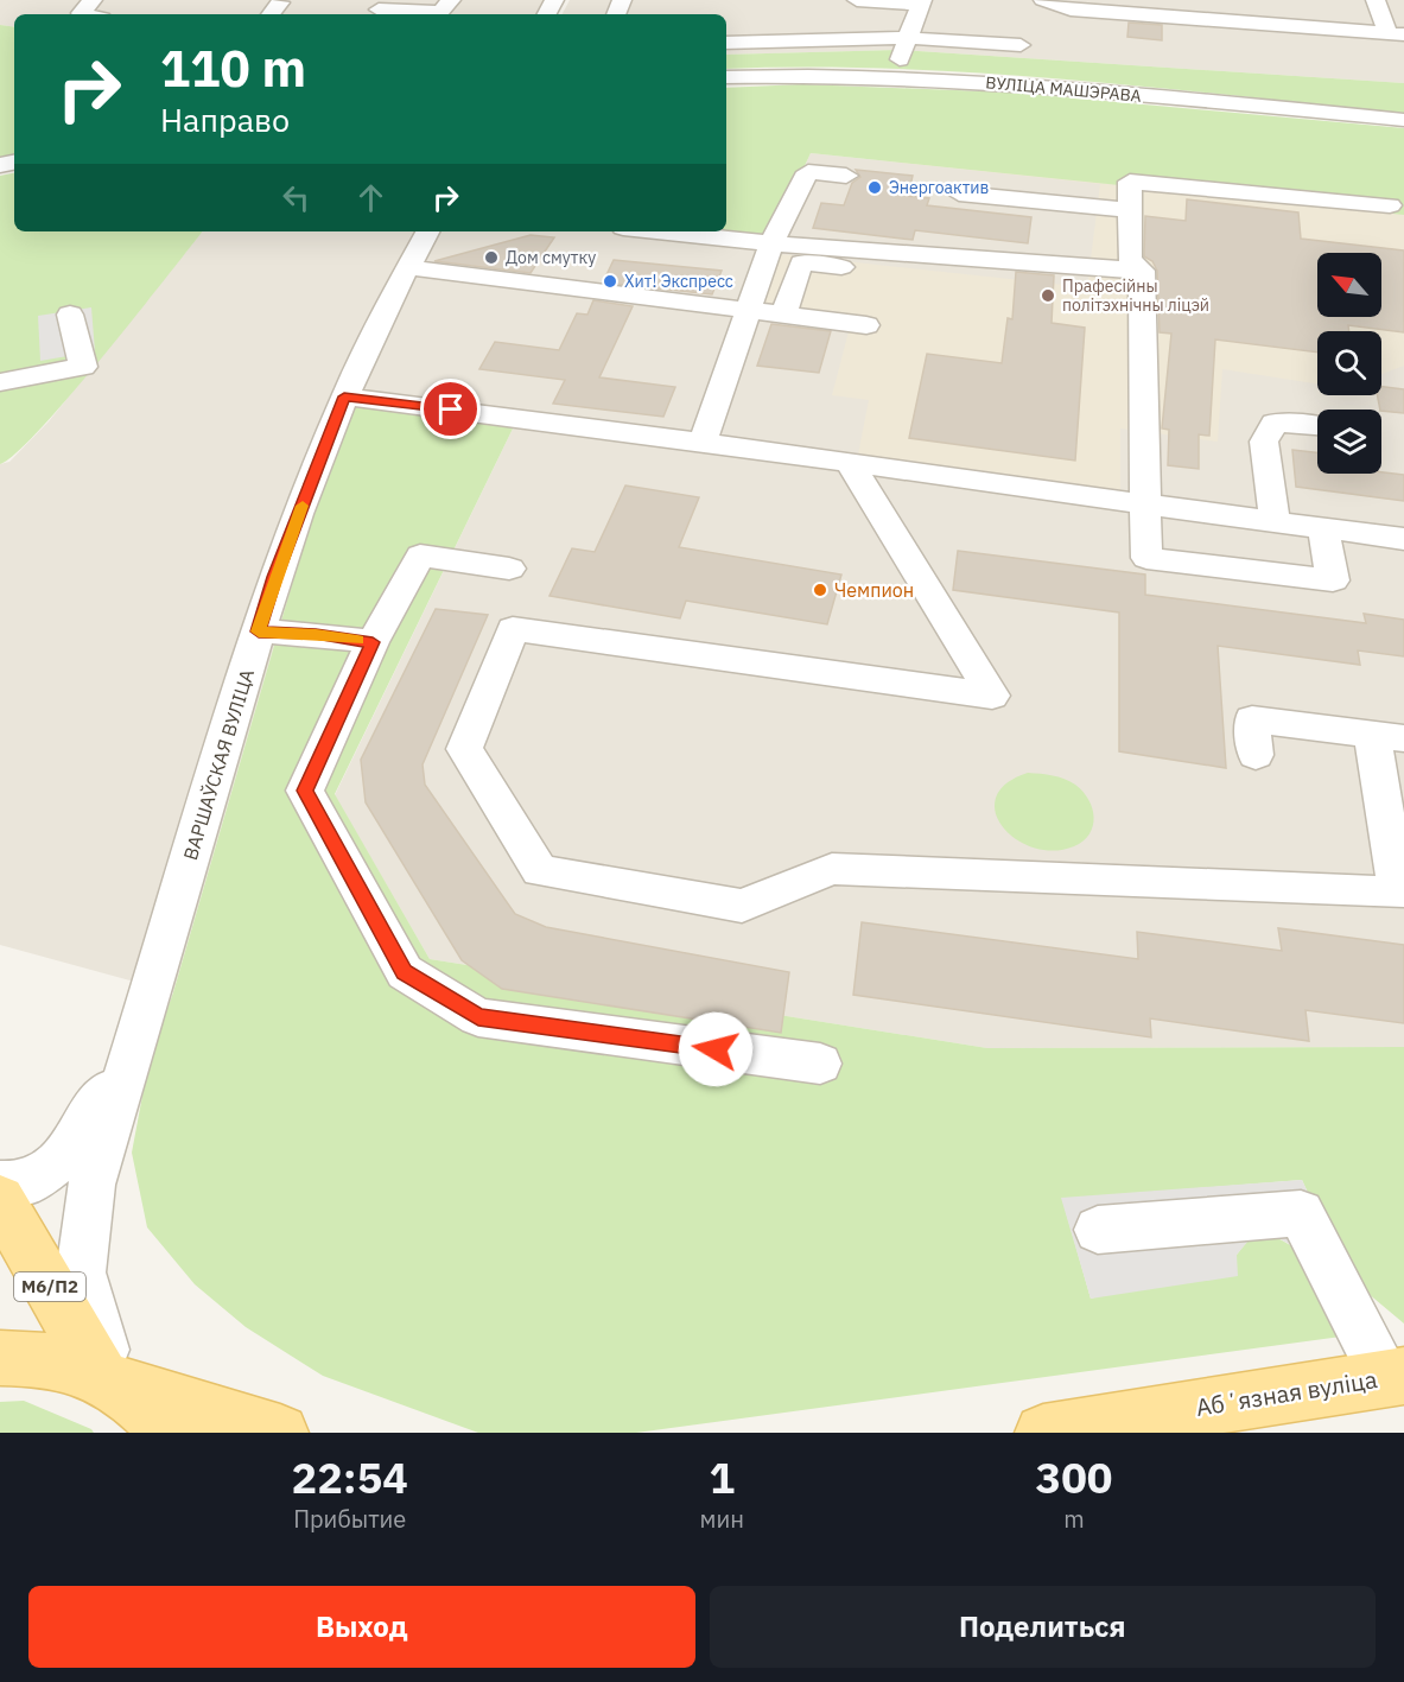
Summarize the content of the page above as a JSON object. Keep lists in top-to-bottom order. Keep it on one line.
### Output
{"streets":{"main road":["М6/П2","Абʼязная вуліца"],"street":["ВУЛІЦА МАШЭРАВА","ВАРШАЎСКАЯ ВУЛІЦА"]},"crossings":[["ВАРШАЎСКАЯ ВУЛІЦА","М6/П2"]],"places":["Энергоактив","Дом смутку","Хит! Экспресс","Прафесійны політэхнічны ліцэй","Чемпион"],"north":"top left","page":{"turn":["110 m","Направо"],"eta":["22:54","Прибытие","1","мин","300","m"],"buttons":["Выход","Поделиться"]}}
